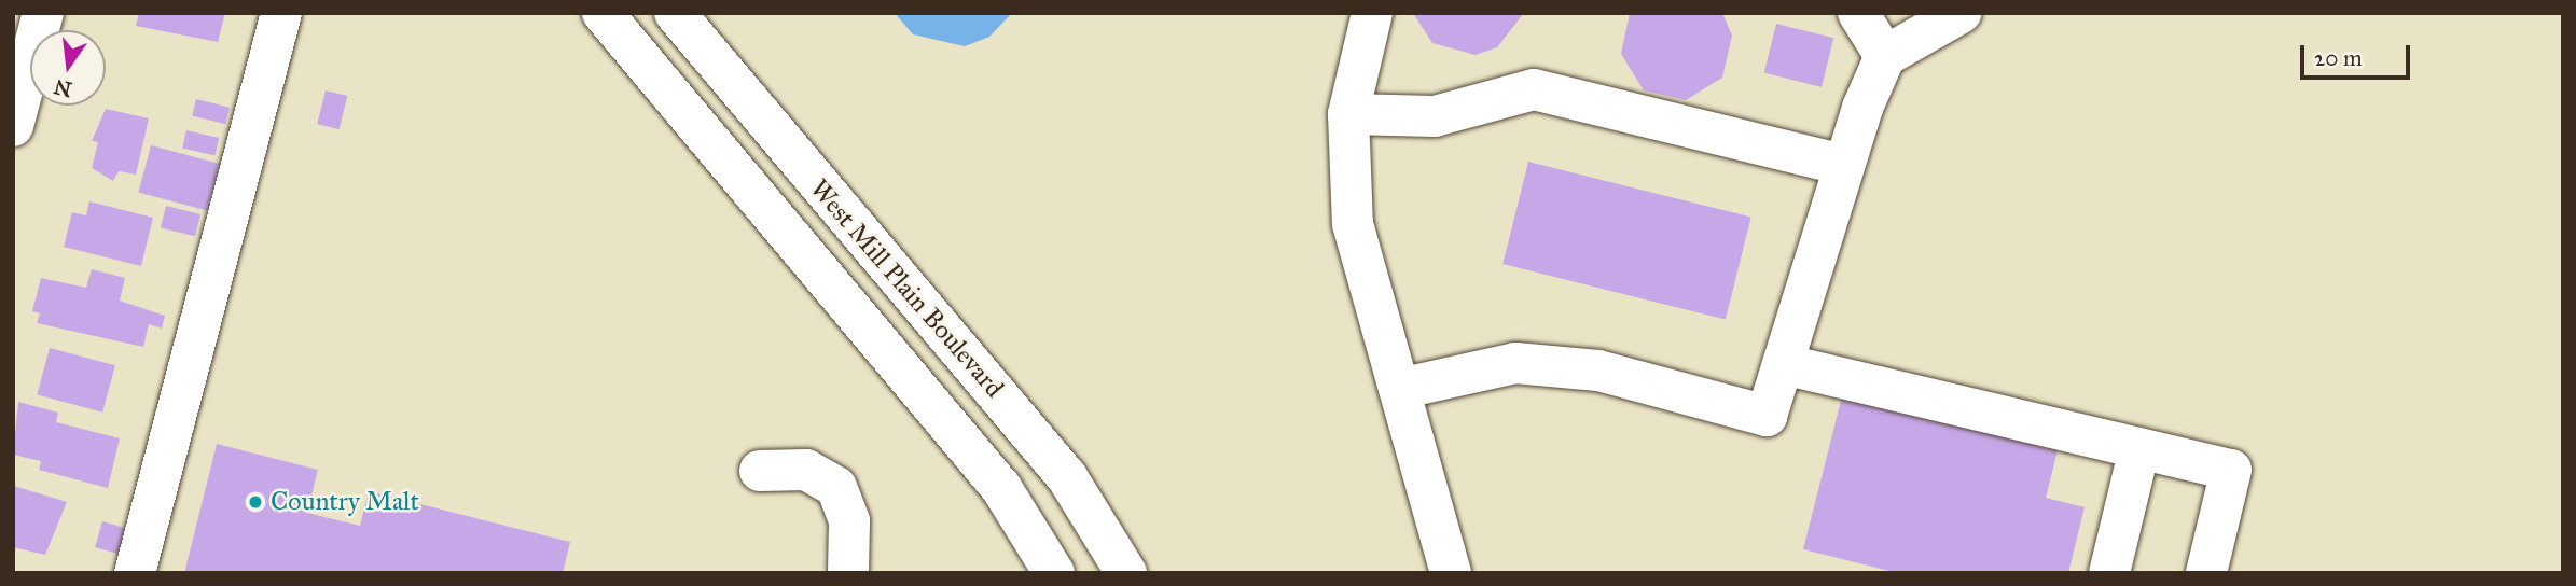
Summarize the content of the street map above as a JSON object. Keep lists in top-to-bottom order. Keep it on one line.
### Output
{"streets":{"main road":["West Mill Plain Boulevard"]},"places":["Country Malt"],"scale_bar":"20 m","north":"bottom"}
